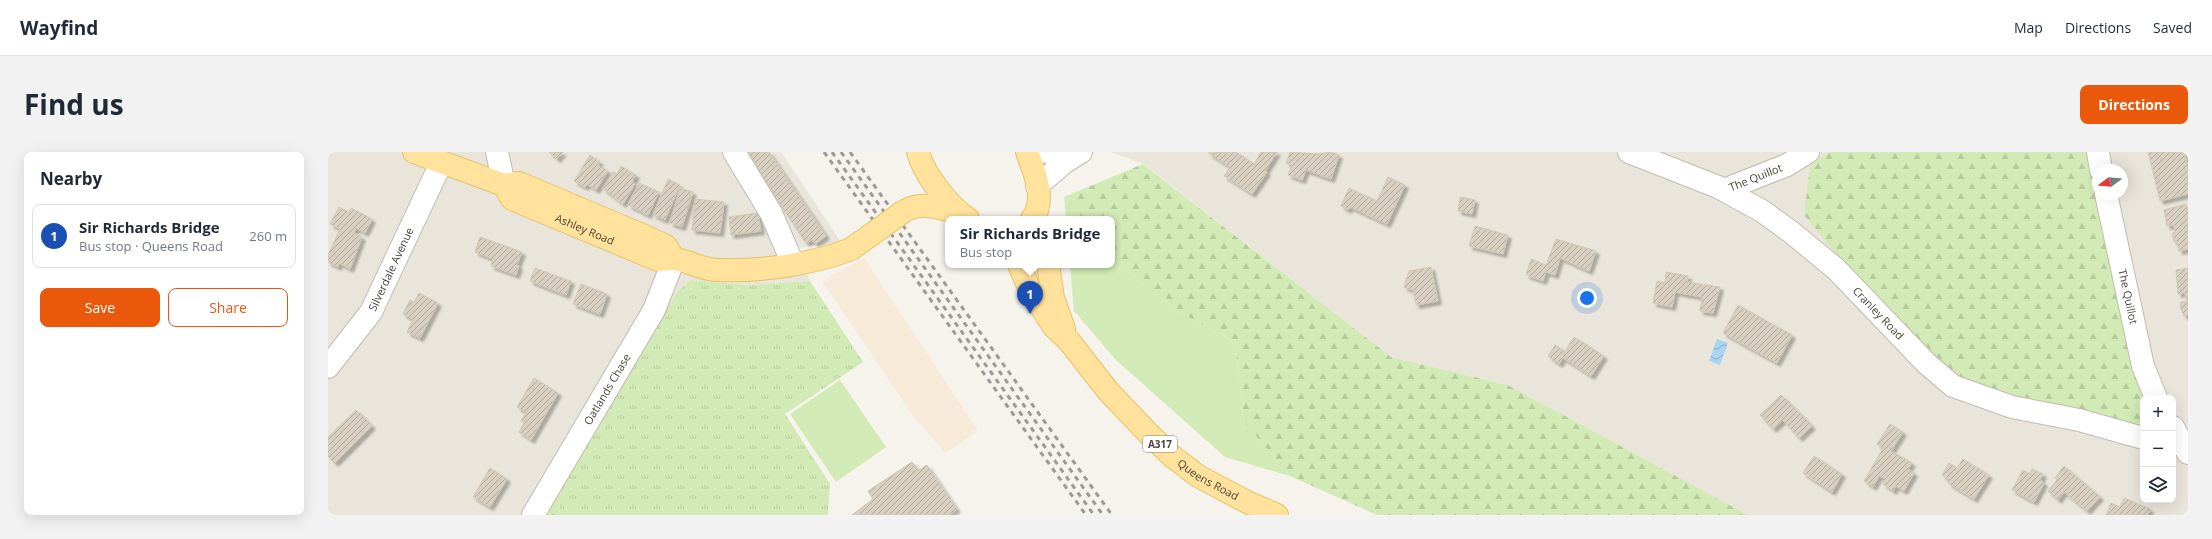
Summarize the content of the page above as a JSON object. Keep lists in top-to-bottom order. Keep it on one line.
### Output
{"streets":{"main road":["Ashley Road","A317","Queens Road"],"street":["The Quillot","Silverdale Avenue","Cranley Road","Oatlands Chase"]},"crossings":[["The Quillot","Cranley Road"],["Ashley Road","Oatlands Chase"]],"north":"left","page":{"header":"Wayfind","nav":["Map","Directions","Saved"],"title":"Find us","buttons":["Directions",["Save","Share"]],"heading":"Nearby","list":[{"mark":"1","name":"Sir Richards Bridge","note":"Bus stop · Queens Road","value":"260 m"}],"popup":["Sir Richards Bridge","Bus stop"],"pins":"1","map_buttons":["+","−"]}}
